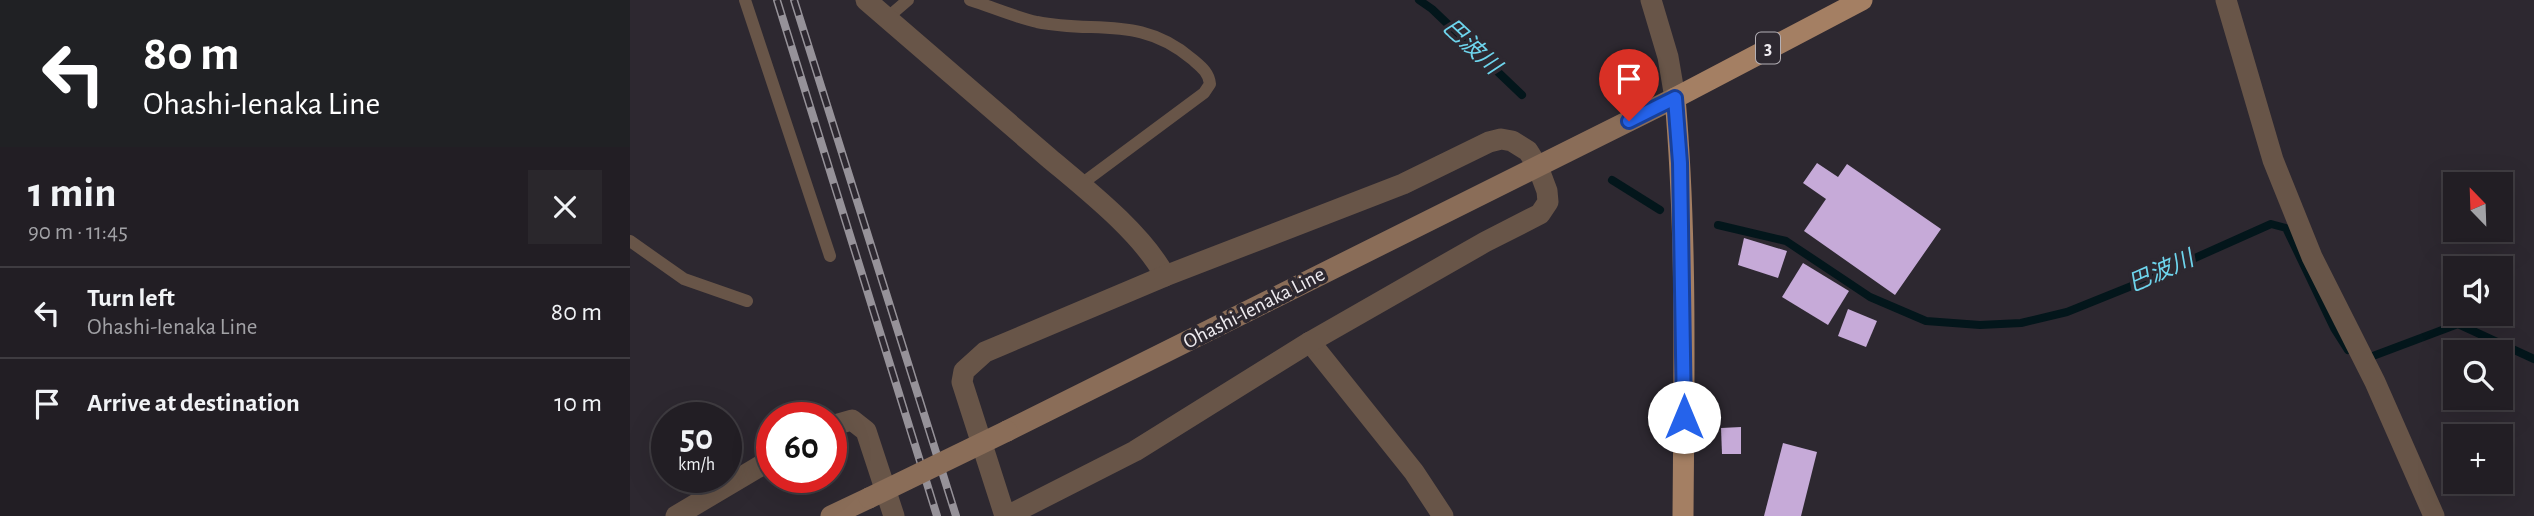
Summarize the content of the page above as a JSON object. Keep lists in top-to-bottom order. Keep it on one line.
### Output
{"streets":{"main road":["3","Ohashi-Ienaka Line"]},"crossings":[["3","Ohashi-Ienaka Line"]],"water":["巴波川"],"north":"top left","page":{"turn":["80 m","Ohashi-Ienaka Line"],"heading":["1 min","90 m · 11:45"],"map_buttons":"+","list":[{"name":"Turn left","note":"Ohashi-Ienaka Line","value":"80 m"},{"name":"Arrive at destination","value":"10 m"}],"speed":"50 km/h","limit":"60"}}
